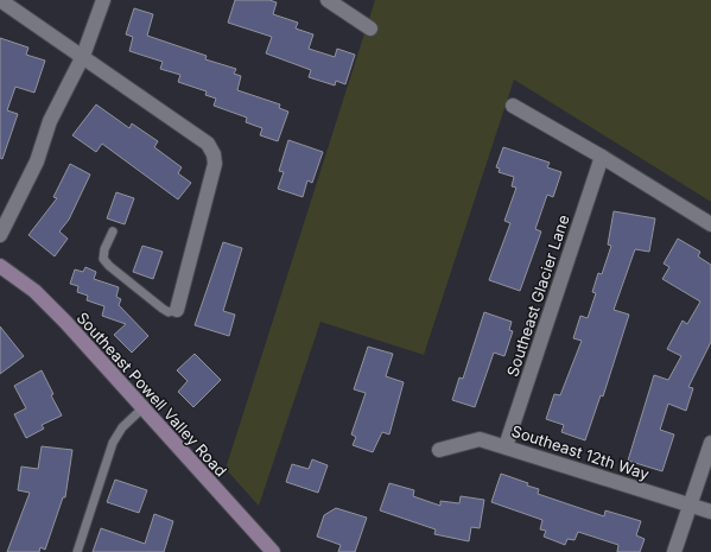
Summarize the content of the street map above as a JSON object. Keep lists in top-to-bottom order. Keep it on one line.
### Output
{"streets":{"main road":["Southeast Powell Valley Road"],"street":["Southeast Glacier Lane","Southeast 12th Way"]},"crossings":[["Southeast Glacier Lane","Southeast 12th Way"]]}
